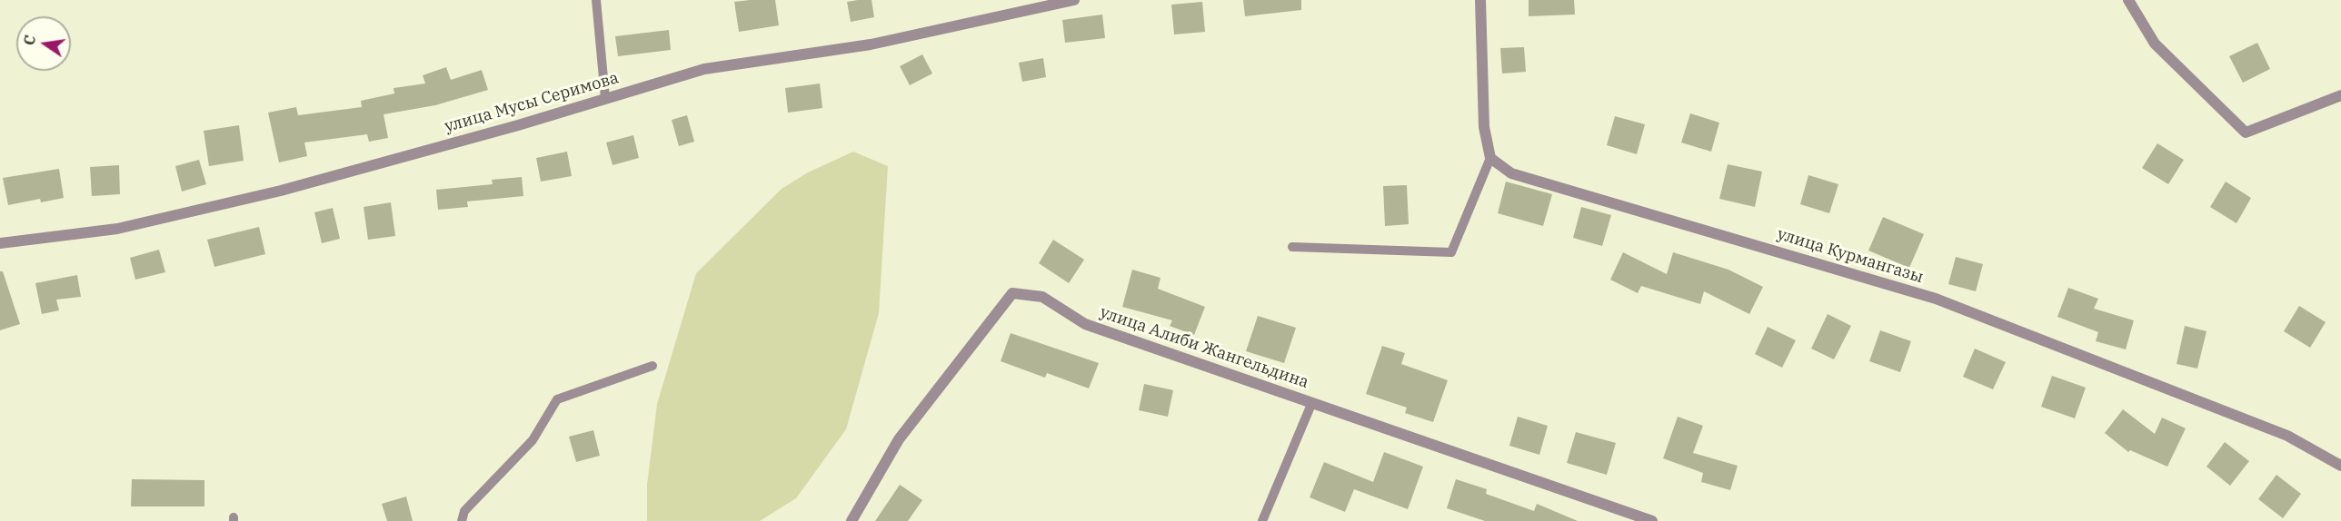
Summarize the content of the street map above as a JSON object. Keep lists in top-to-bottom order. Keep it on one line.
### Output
{"streets":{"street":["улица Мусы Серимова","улица Курмангазы","улица Алиби Жангельдина"]},"north":"left"}
